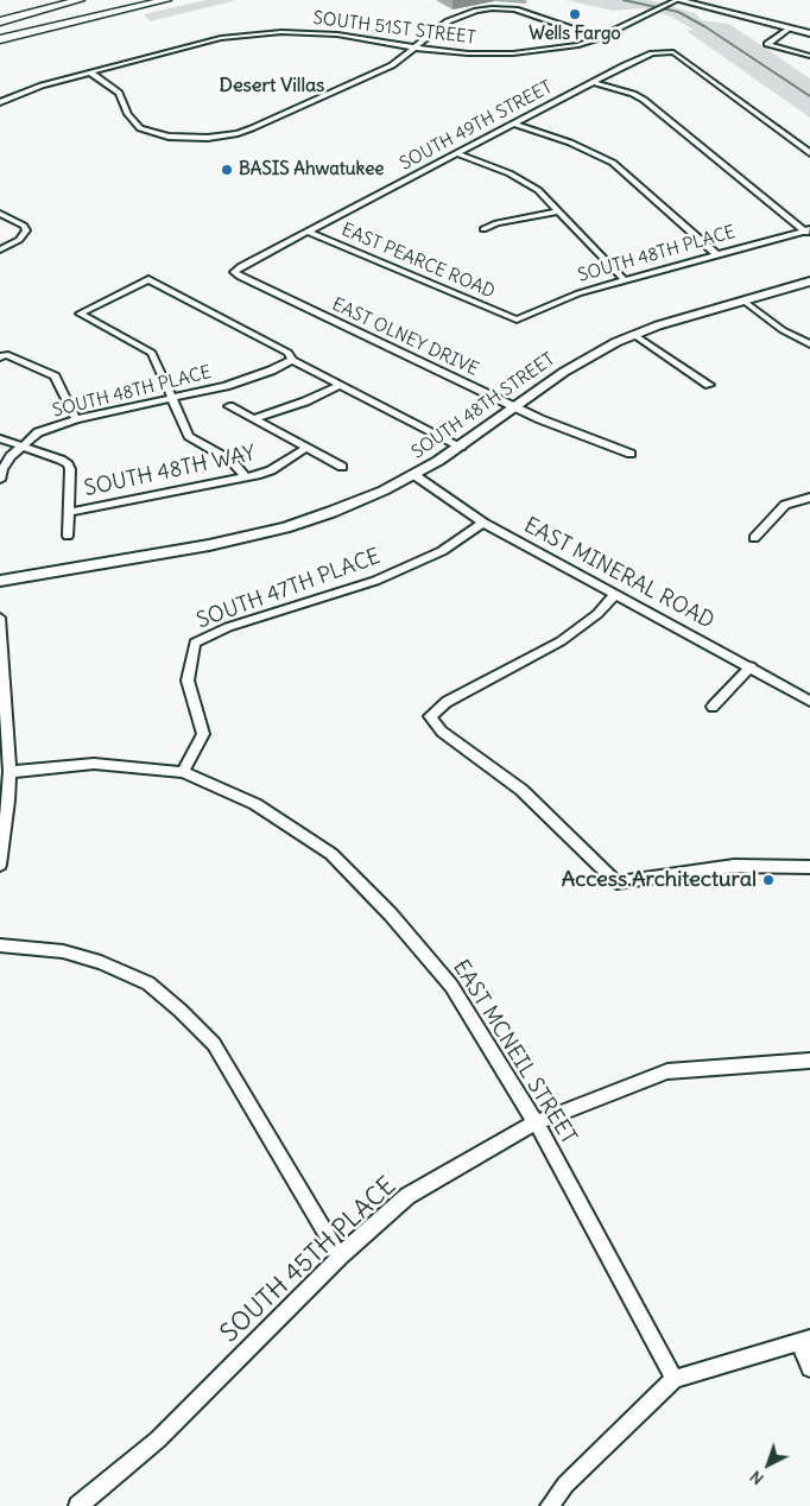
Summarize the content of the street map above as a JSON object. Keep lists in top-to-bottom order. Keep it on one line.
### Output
{"streets":{"main road":["SOUTH 48TH STREET"],"street":["SOUTH 51ST STREET","SOUTH 49TH STREET","SOUTH 48TH PLACE","EAST PEARCE ROAD","EAST OLNEY DRIVE","SOUTH 48TH WAY","EAST MINERAL ROAD","SOUTH 47TH PLACE","EAST MCNEIL STREET","SOUTH 45TH PLACE"]},"crossings":[["SOUTH 49TH STREET","EAST PEARCE ROAD"],["SOUTH 49TH STREET","EAST OLNEY DRIVE"],["SOUTH 48TH PLACE","EAST PEARCE ROAD"],["EAST OLNEY DRIVE","SOUTH 48TH STREET"],["SOUTH 48TH STREET","EAST MINERAL ROAD"],["EAST MINERAL ROAD","SOUTH 47TH PLACE"],["SOUTH 47TH PLACE","EAST MCNEIL STREET"],["EAST MCNEIL STREET","SOUTH 45TH PLACE"]],"districts":["Desert Villas"],"places":["Wells Fargo","BASIS Ahwatukee","Access.Architectural"],"north":"bottom left"}
